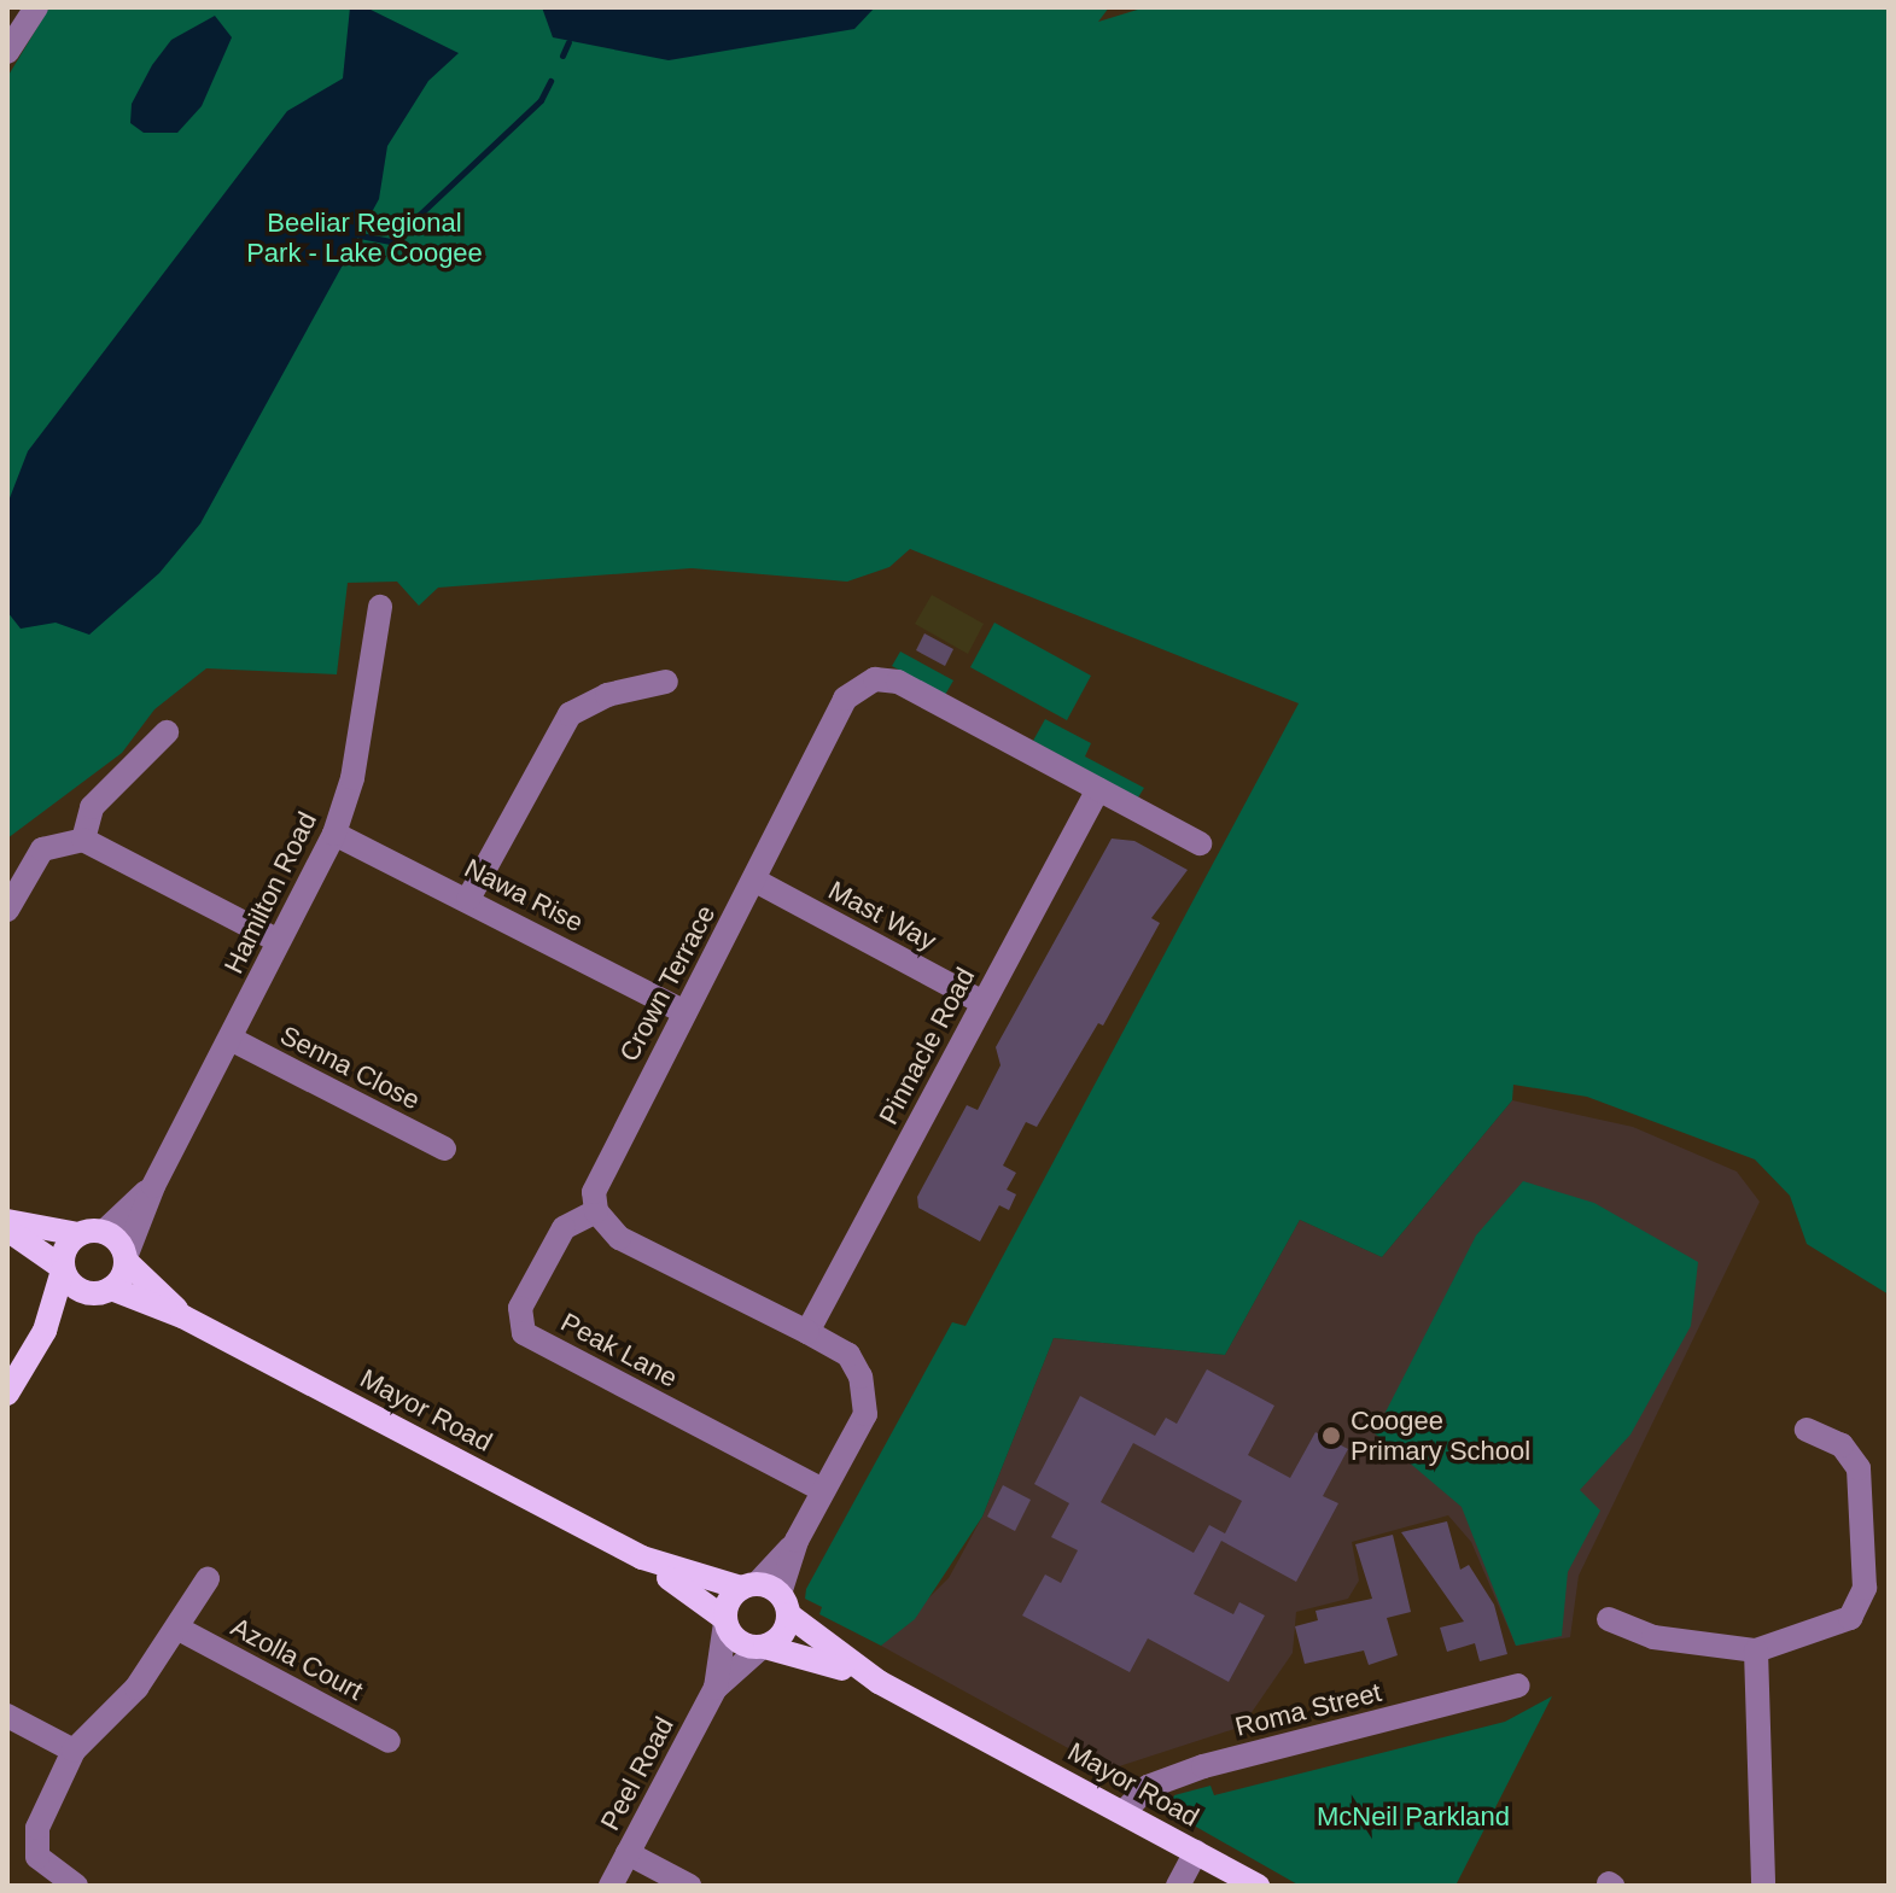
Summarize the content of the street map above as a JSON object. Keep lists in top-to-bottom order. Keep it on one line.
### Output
{"streets":{"main road":["Mayor Road"],"street":["Hamilton Road","Nawa Rise","Mast Way","Crown Terrace","Pinnacle Road","Senna Close","Peak Lane","Azolla Court","Roma Street","Peel Road"]},"crossings":[["Hamilton Road","Nawa Rise"],["Hamilton Road","Senna Close"],["Hamilton Road","Mayor Road"],["Nawa Rise","Crown Terrace"],["Mast Way","Crown Terrace"],["Mast Way","Pinnacle Road"],["Crown Terrace","Pinnacle Road"],["Crown Terrace","Peak Lane"],["Mayor Road","Roma Street"],["Mayor Road","Peel Road"]],"parks":["Beeliar Regional Park - Lake Coogee","McNeil Parkland"],"places":["Coogee Primary School"]}
